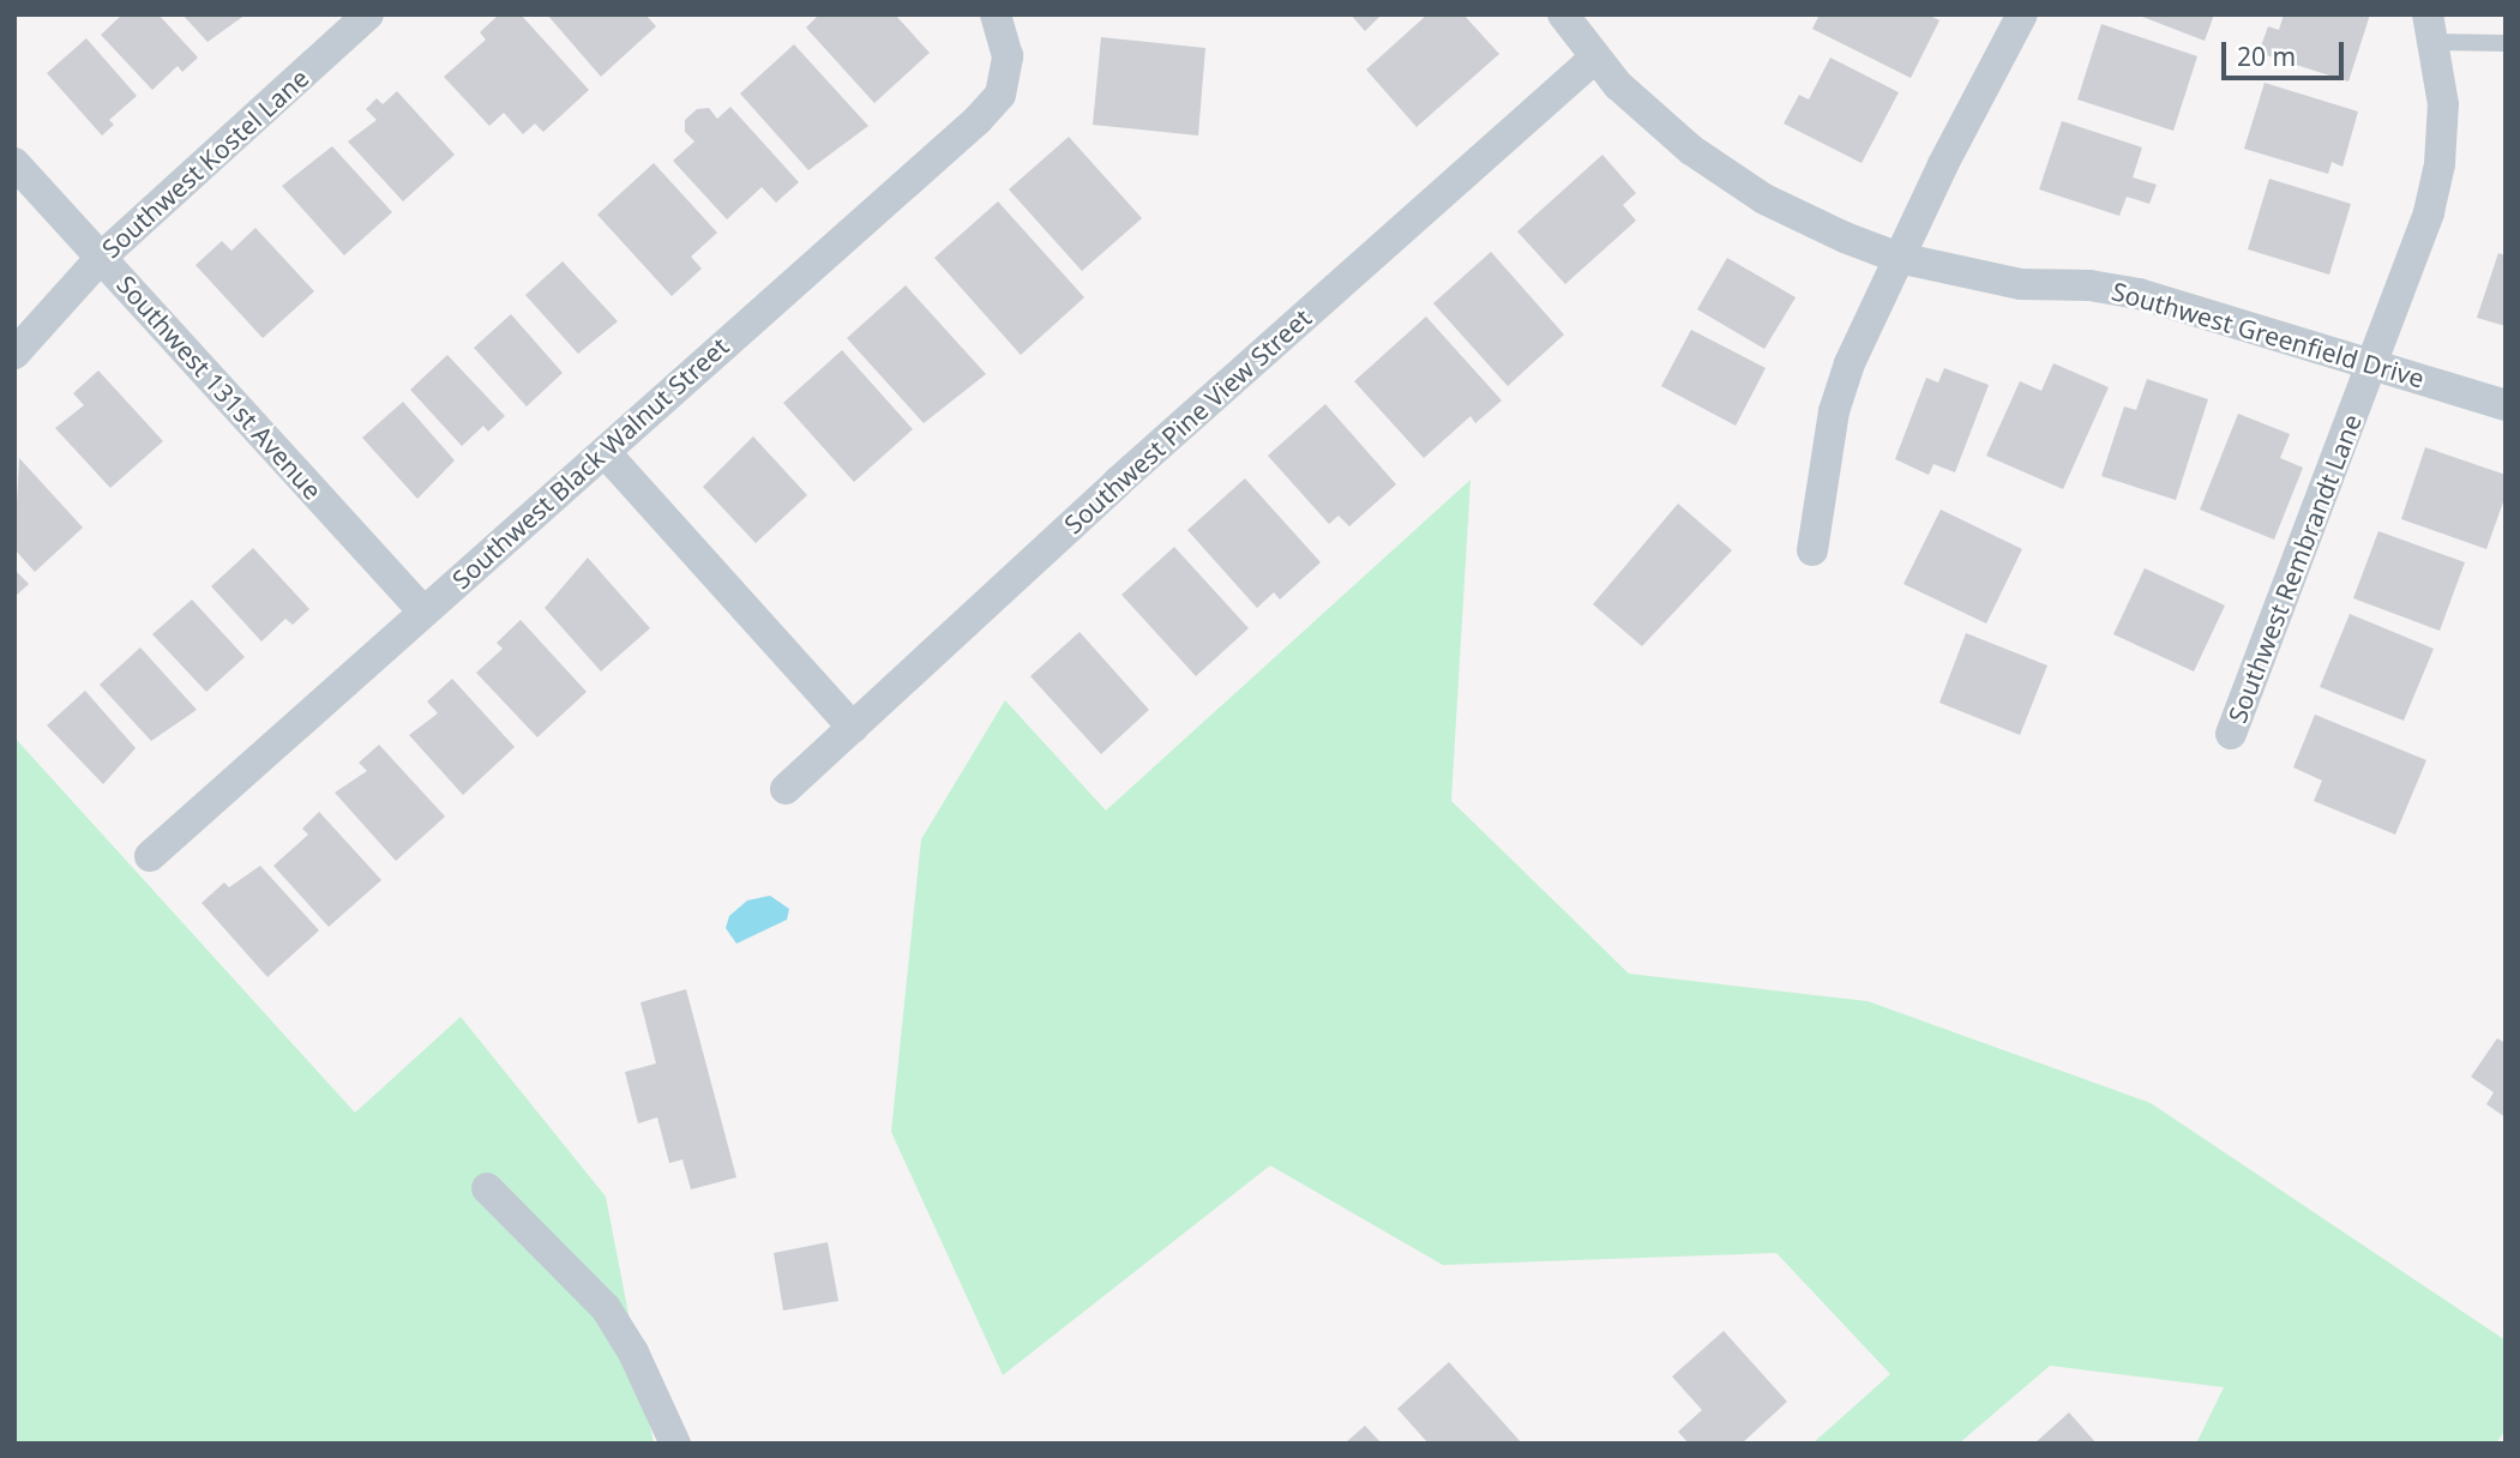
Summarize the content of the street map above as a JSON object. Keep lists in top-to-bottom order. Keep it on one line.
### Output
{"streets":{"street":["Southwest Kostel Lane","Southwest Greenfield Drive","Southwest 131st Avenue","Southwest Pine View Street","Southwest Black Walnut Street","Southwest Rembrandt Lane"]},"crossings":[["Southwest Kostel Lane","Southwest 131st Avenue"],["Southwest Greenfield Drive","Southwest Pine View Street"],["Southwest Greenfield Drive","Southwest Rembrandt Lane"],["Southwest 131st Avenue","Southwest Black Walnut Street"]],"scale_bar":"20 m"}
